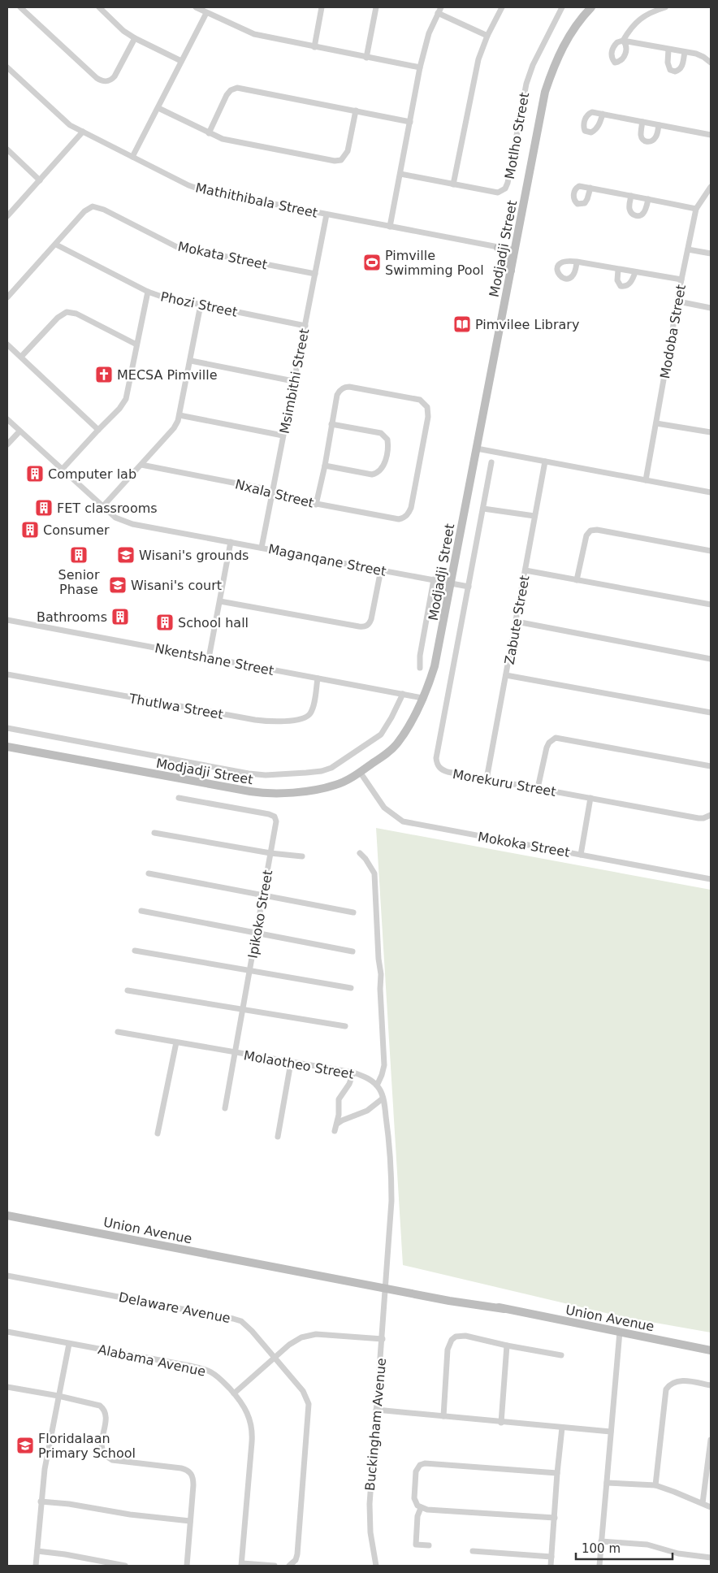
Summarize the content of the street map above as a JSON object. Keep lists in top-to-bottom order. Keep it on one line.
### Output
{"streets":{"street":["Motlho Street","Mathithibala Street","Modjadji Street","Mokata Street","Phozi Street","Modoba Street","Msimbithi Street","Nxala Street","Maganqane Street","Zabute Street","Nkentshane Street","Thutlwa Street","Morekuru Street","Mokoka Street","Ipikoko Street","Molaotheo Street","Union Avenue","Delaware Avenue","Alabama Avenue","Buckingham Avenue"]},"crossings":[["Mathithibala Street","Modjadji Street"],["Mathithibala Street","Msimbithi Street"],["Modjadji Street","Maganqane Street"],["Modjadji Street","Nkentshane Street"],["Modjadji Street","Mokoka Street"],["Mokata Street","Phozi Street"],["Mokata Street","Msimbithi Street"],["Phozi Street","Msimbithi Street"],["Msimbithi Street","Nxala Street"],["Msimbithi Street","Maganqane Street"],["Maganqane Street","Morekuru Street"],["Zabute Street","Morekuru Street"],["Nkentshane Street","Thutlwa Street"],["Ipikoko Street","Molaotheo Street"],["Union Avenue","Buckingham Avenue"]],"places":{"sports":["Pimville Swimming Pool"],"library":["Pimvilee Library"],"church":["MECSA Pimville"],"building":["Computer lab","FET classrooms","Consumer","Senior Phase","Bathrooms","School hall"],"school or university":["Wisani's grounds","Wisani's court","Floridalaan Primary School"]},"scale_bar":"100 m"}
